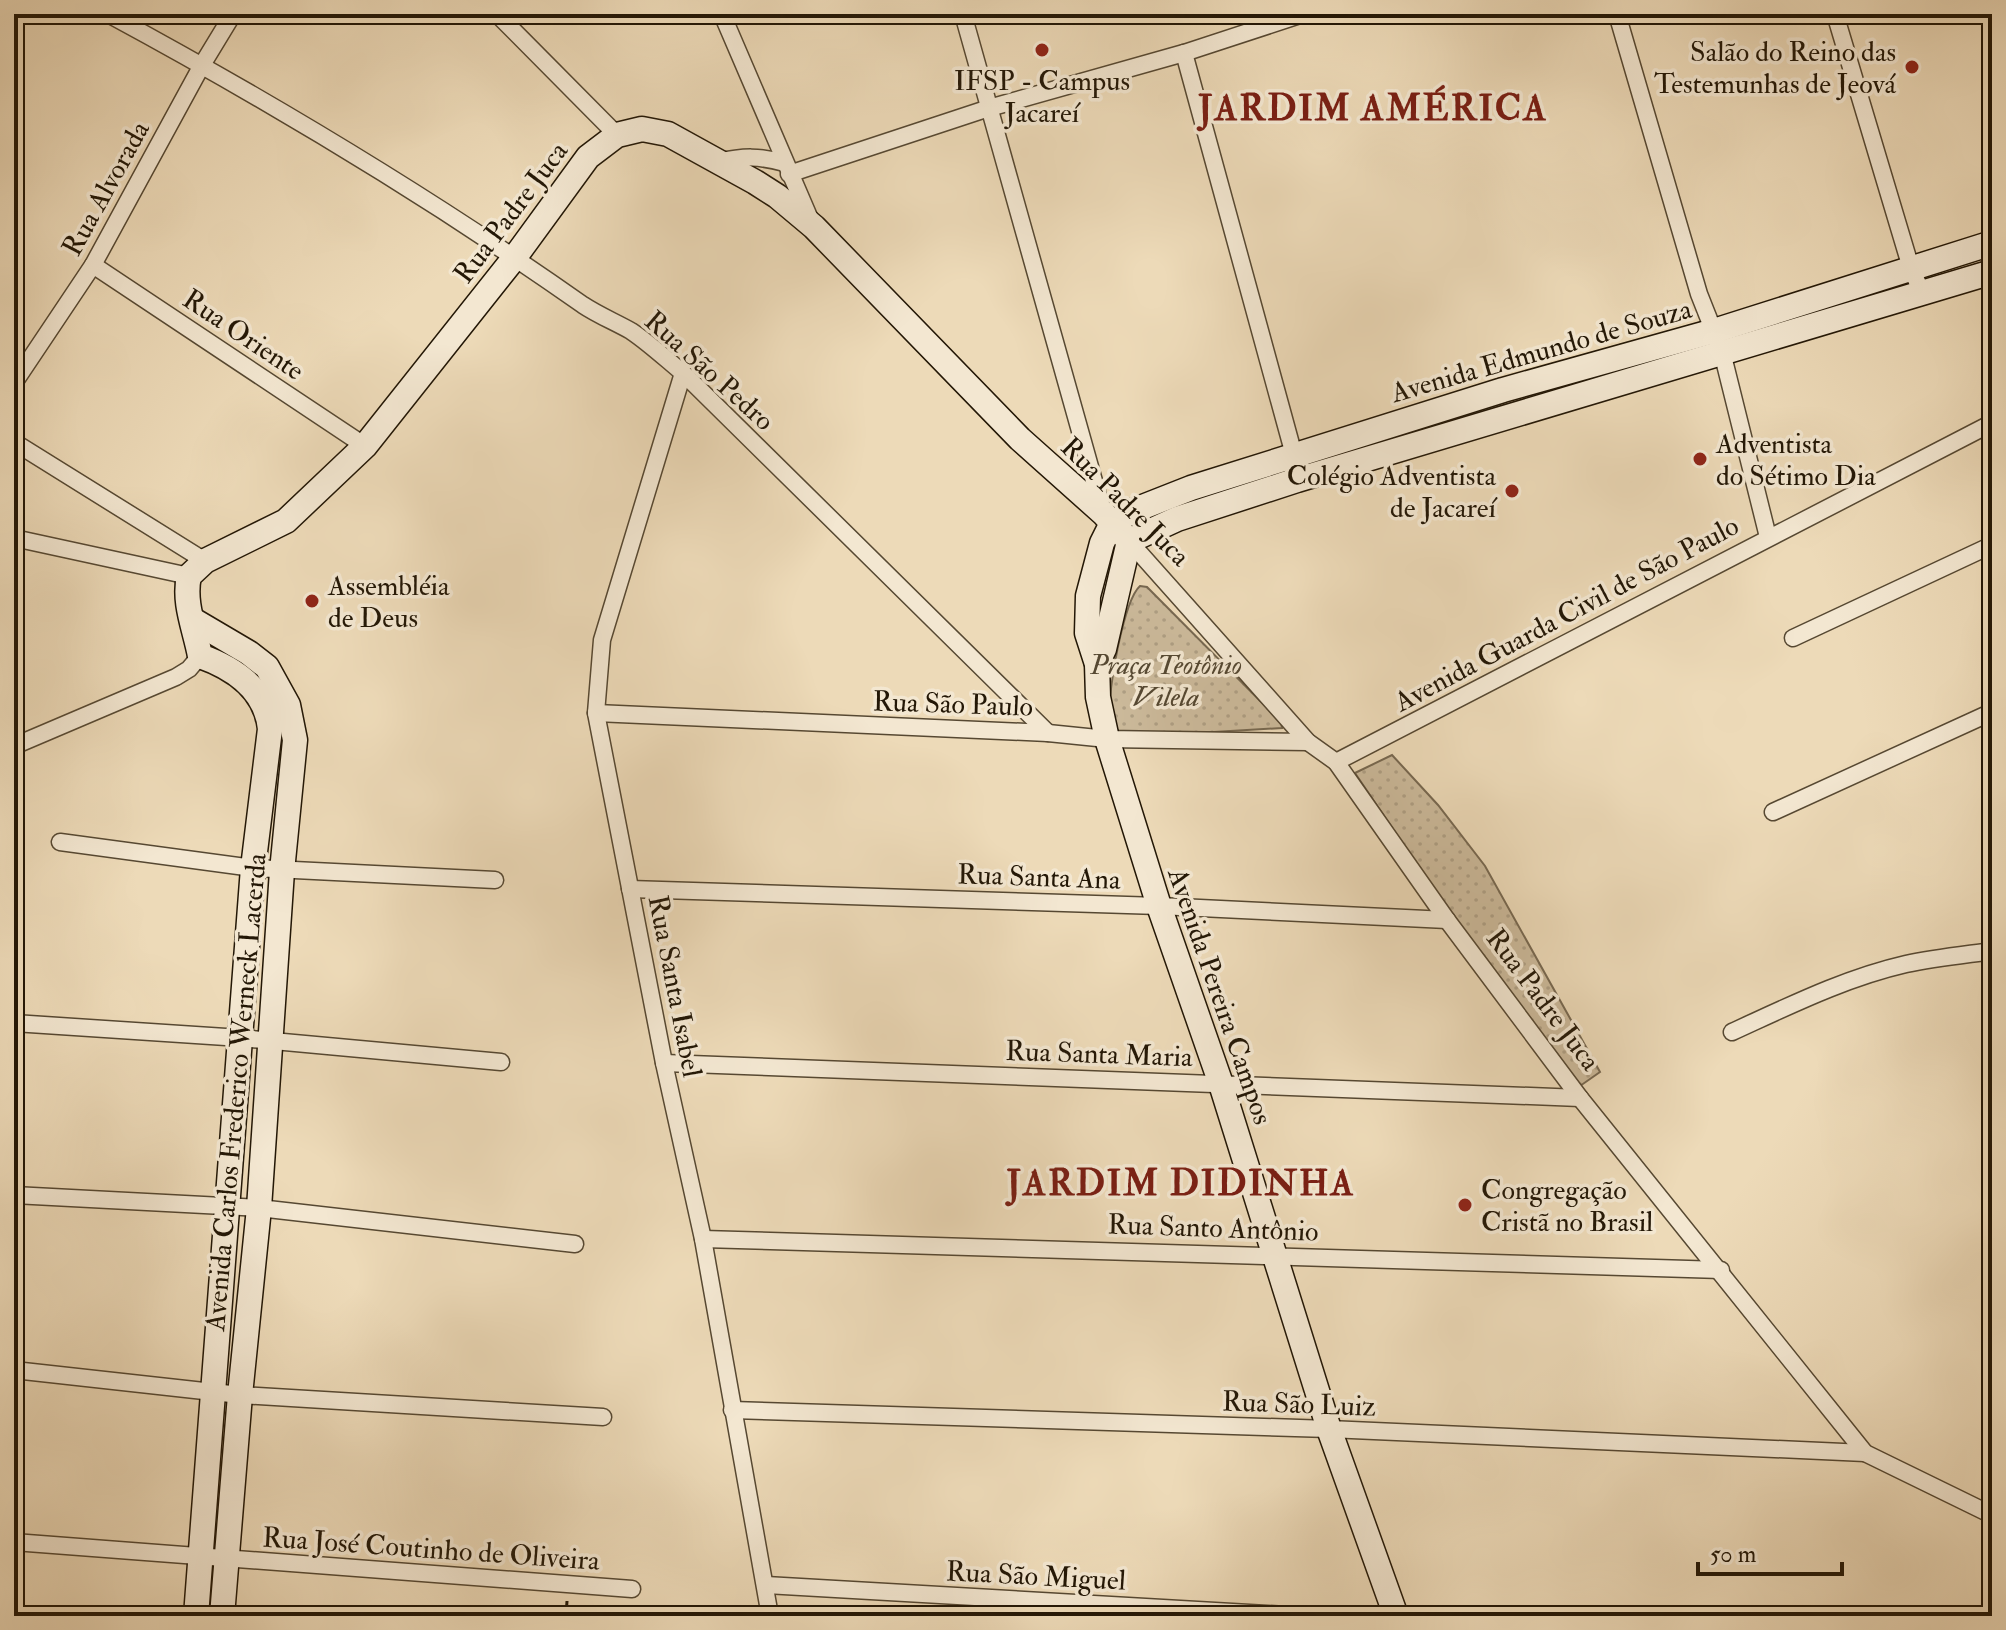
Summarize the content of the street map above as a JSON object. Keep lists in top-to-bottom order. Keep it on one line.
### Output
{"streets":{"street":["Rua Alvorada","Rua Padre Juca","Rua Oriente","Avenida Edmundo de Souza","Rua São Pedro","Avenida Guarda Civil de São Paulo","Rua São Paulo","Rua Santa Ana","Rua Santa Isabel","Avenida Pereira Campos","Rua Santa Maria","Avenida Carlos Frederico Werneck Lacerda","Rua Santo Antônio","Rua São Luiz","Rua José Coutinho de Oliveira","Rua São Miguel"]},"crossings":[["Rua Alvorada","Rua Oriente"],["Rua Alvorada","Rua São Pedro"],["Rua Padre Juca","Rua Oriente"],["Rua Padre Juca","Avenida Edmundo de Souza"],["Rua Padre Juca","Rua São Pedro"],["Rua Padre Juca","Avenida Guarda Civil de São Paulo"],["Rua Padre Juca","Rua São Paulo"],["Rua Padre Juca","Rua Santa Ana"],["Rua Padre Juca","Avenida Pereira Campos"],["Rua Padre Juca","Rua Santa Maria"],["Rua Padre Juca","Rua Santo Antônio"],["Rua Padre Juca","Rua São Luiz"],["Avenida Edmundo de Souza","Avenida Pereira Campos"],["Rua São Pedro","Rua São Paulo"],["Rua São Pedro","Rua Santa Isabel"],["Rua São Paulo","Rua Santa Isabel"],["Rua São Paulo","Avenida Pereira Campos"],["Rua Santa Ana","Rua Santa Isabel"],["Rua Santa Ana","Avenida Pereira Campos"],["Rua Santa Isabel","Rua Santa Maria"],["Rua Santa Isabel","Rua Santo Antônio"],["Rua Santa Isabel","Rua São Luiz"],["Rua Santa Isabel","Rua São Miguel"],["Avenida Pereira Campos","Rua Santa Maria"],["Avenida Pereira Campos","Rua Santo Antônio"],["Avenida Pereira Campos","Rua São Luiz"],["Avenida Carlos Frederico Werneck Lacerda","Rua José Coutinho de Oliveira"]],"districts":["JARDIM AMÉRICA","JARDIM DIDINHA"],"parks":["Praça Teotônio Vilela"],"places":["IFSP - Campus Jacareí","Salão do Reino das Testemunhas de Jeová","Adventista do Sétimo Dia","Colégio Adventista de Jacareí","Assembléia de Deus","Congregação Cristã no Brasil"],"scale_bar":"50 m"}
